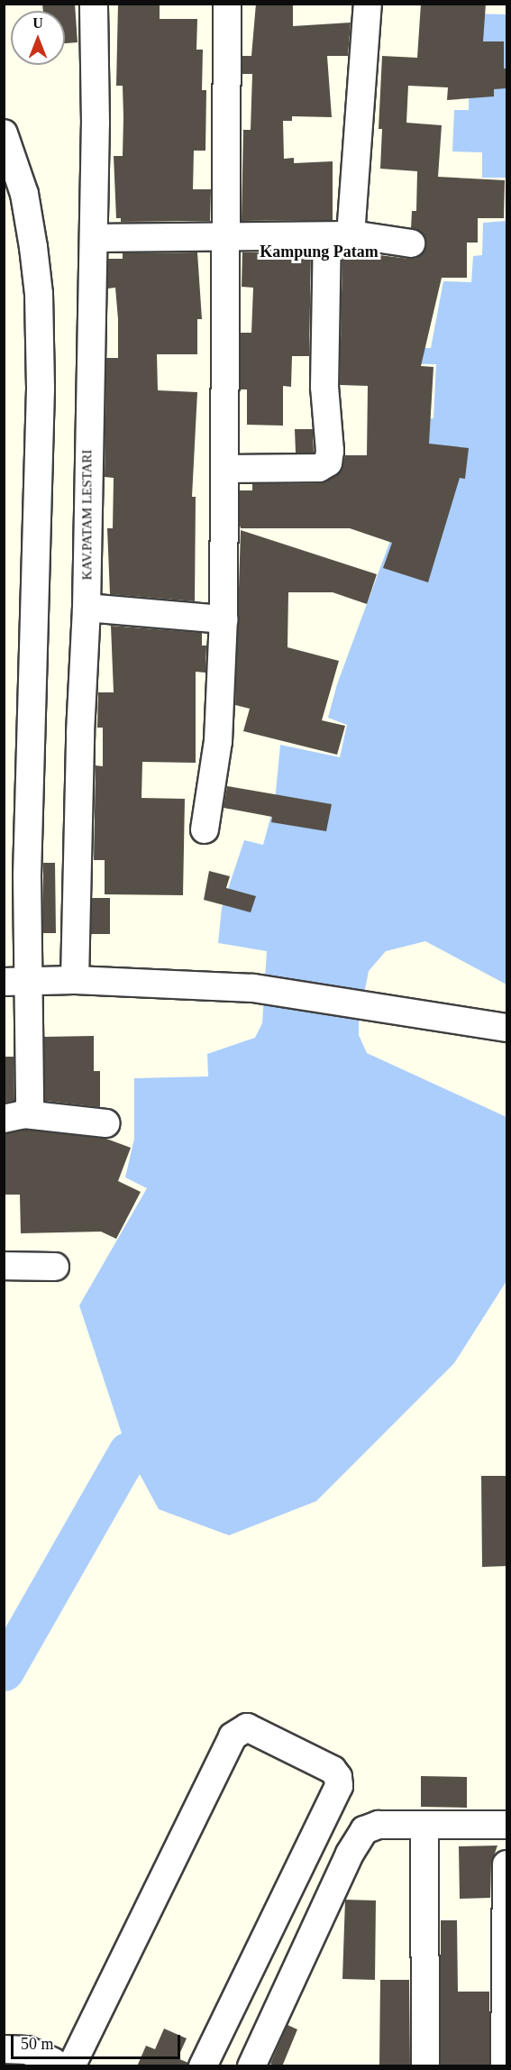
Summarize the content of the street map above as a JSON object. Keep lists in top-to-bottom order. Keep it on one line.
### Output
{"streets":{"street":["KAV.PATAM LESTARI"]},"districts":["Kampung Patam"],"scale_bar":"50 m","north":"top"}
